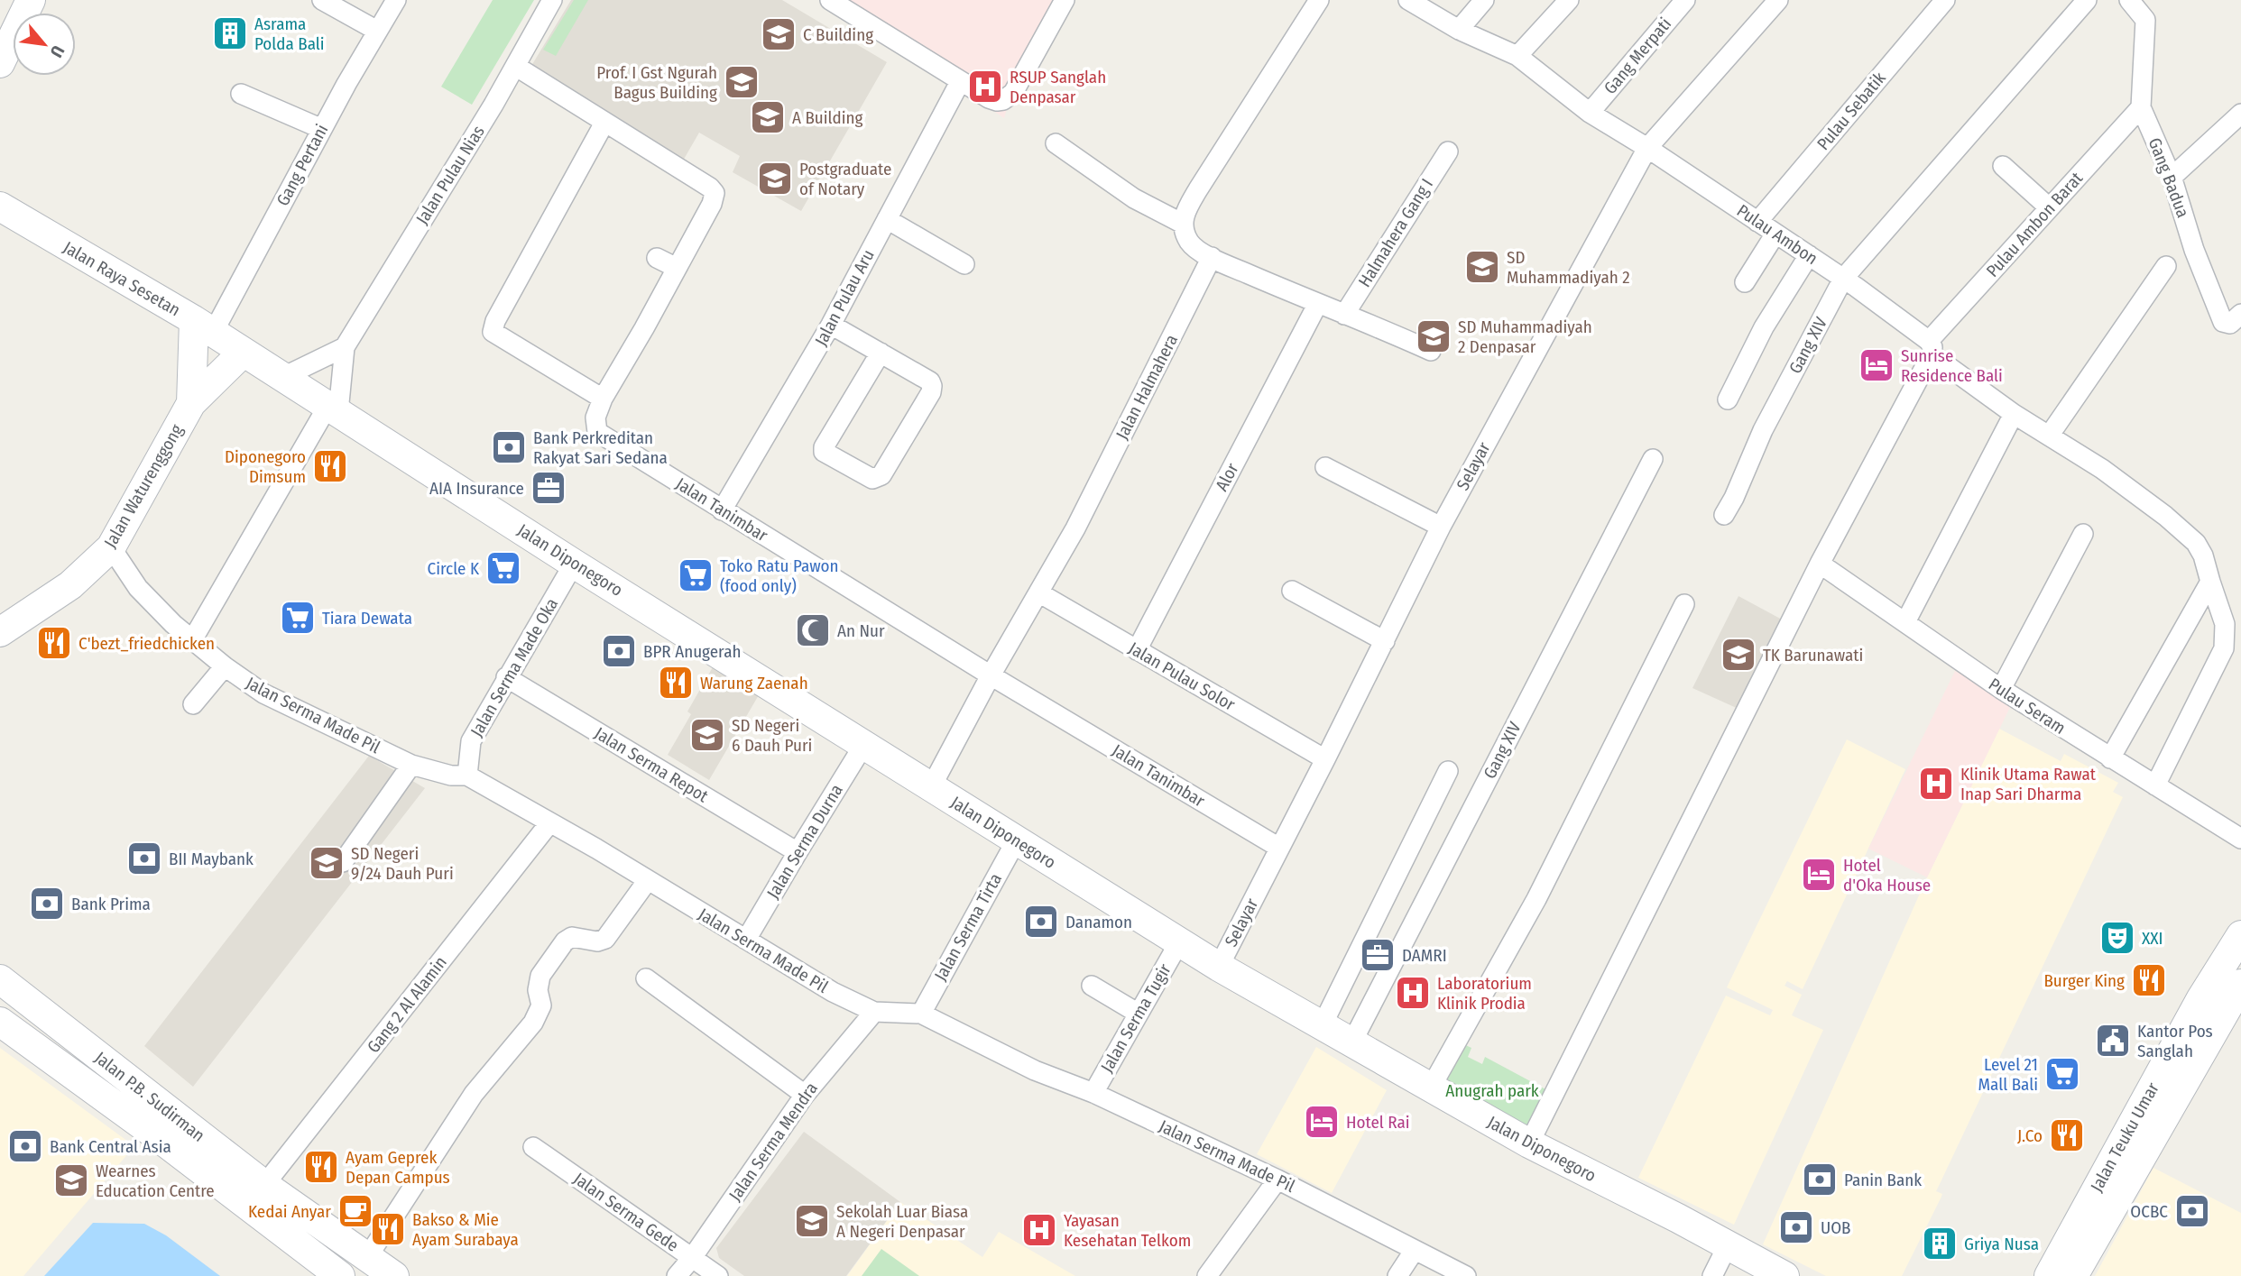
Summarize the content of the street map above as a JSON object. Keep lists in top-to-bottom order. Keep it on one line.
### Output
{"streets":{"main road":["Jalan Raya Sesetan","Jalan Waturenggong","Jalan Diponegoro","Jalan P.B. Sudirman","Jalan Teuku Umar"],"street":["Gang Merpati","Pulau Sebatik","Gang Pertani","Jalan Pulau Nias","Gang Badua","Pulau Ambon Barat","Halmahera Gang I","Pulau Ambon","Jalan Pulau Aru","Gang XIV","Jalan Halmahera","Selayar","Alor","Jalan Tanimbar","Jalan Serma Made Oka","Jalan Pulau Solor","Pulau Seram","Jalan Serma Made Pil","Jalan Serma Repot","Jalan Serma Durna","Jalan Serma Tirta","Gang 2 Al Alamin","Jalan Serma Tugir","Jalan Serma Mendra","Jalan Serma Gede"]},"crossings":[["Gang Merpati","Pulau Ambon"],["Pulau Sebatik","Pulau Ambon"],["Gang Pertani","Jalan Raya Sesetan"],["Gang Pertani","Jalan Waturenggong"],["Jalan Pulau Nias","Jalan Tanimbar"],["Jalan Pulau Nias","Jalan Diponegoro"],["Gang Badua","Pulau Ambon Barat"],["Pulau Ambon Barat","Pulau Ambon"],["Pulau Ambon","Gang XIV"],["Pulau Ambon","Selayar"],["Pulau Ambon","Pulau Seram"],["Jalan Raya Sesetan","Jalan Waturenggong"],["Jalan Raya Sesetan","Jalan Diponegoro"],["Jalan Pulau Aru","Jalan Tanimbar"],["Gang XIV","Jalan Diponegoro"],["Jalan Halmahera","Jalan Tanimbar"],["Jalan Halmahera","Jalan Diponegoro"],["Jalan Halmahera","Jalan Pulau Solor"],["Selayar","Jalan Tanimbar"],["Selayar","Jalan Diponegoro"],["Selayar","Jalan Pulau Solor"],["Alor","Jalan Pulau Solor"],["Jalan Waturenggong","Jalan Diponegoro"],["Jalan Waturenggong","Jalan Serma Made Pil"],["Jalan Diponegoro","Jalan Serma Made Oka"],["Jalan Diponegoro","Jalan Serma Durna"],["Jalan Diponegoro","Jalan Serma Tirta"],["Jalan Diponegoro","Jalan Serma Tugir"],["Jalan Serma Made Oka","Jalan Serma Made Pil"],["Jalan Serma Made Oka","Jalan Serma Repot"],["Jalan Serma Made Pil","Jalan Serma Durna"],["Jalan Serma Made Pil","Jalan Serma Tirta"],["Jalan Serma Made Pil","Gang 2 Al Alamin"],["Jalan Serma Made Pil","Jalan Serma Tugir"],["Jalan Serma Made Pil","Jalan Serma Mendra"],["Jalan Serma Repot","Jalan Serma Durna"],["Gang 2 Al Alamin","Jalan P.B. Sudirman"],["Jalan Serma Mendra","Jalan Serma Gede"]],"parks":["Anugrah park"],"places":{"building":["Asrama Polda Bali","Griya Nusa"],"school or university":["C Building","Prof. I Gst Ngurah Bagus Building","A Building","Postgraduate of Notary","SD Muhammadiyah 2","SD Muhammadiyah 2 Denpasar","TK Barunawati","SD Negeri 6 Dauh Puri","SD Negeri 9/24 Dauh Puri","Wearnes Education Centre","Sekolah Luar Biasa A Negeri Denpasar"],"hospital":["RSUP Sanglah Denpasar","Klinik Utama Rawat Inap Sari Dharma","Laboratorium Klinik Prodia","Yayasan Kesehatan Telkom"],"hotel":["Sunrise Residence Bali","Hotel d'Oka House","Hotel Rai"],"bank":["Bank Perkreditan Rakyat Sari Sedana","BPR Anugerah","BII Maybank","Bank Prima","Danamon","Bank Central Asia","Panin Bank","OCBC","UOB"],"restaurant":["Diponegoro Dimsum","C'bezt_friedchicken","Warung Zaenah","Burger King","J.Co","Ayam Geprek Depan Campus","Bakso & Mie Ayam Surabaya"],"office":["AIA Insurance","DAMRI"],"supermarket":["Circle K","Toko Ratu Pawon (food only)","Tiara Dewata","Level 21 Mall Bali"],"mosque":["An Nur"],"theatre":["XXI"],"public building":["Kantor Pos Sanglah"],"cafe":["Kedai Anyar"]},"north":"bottom right"}
